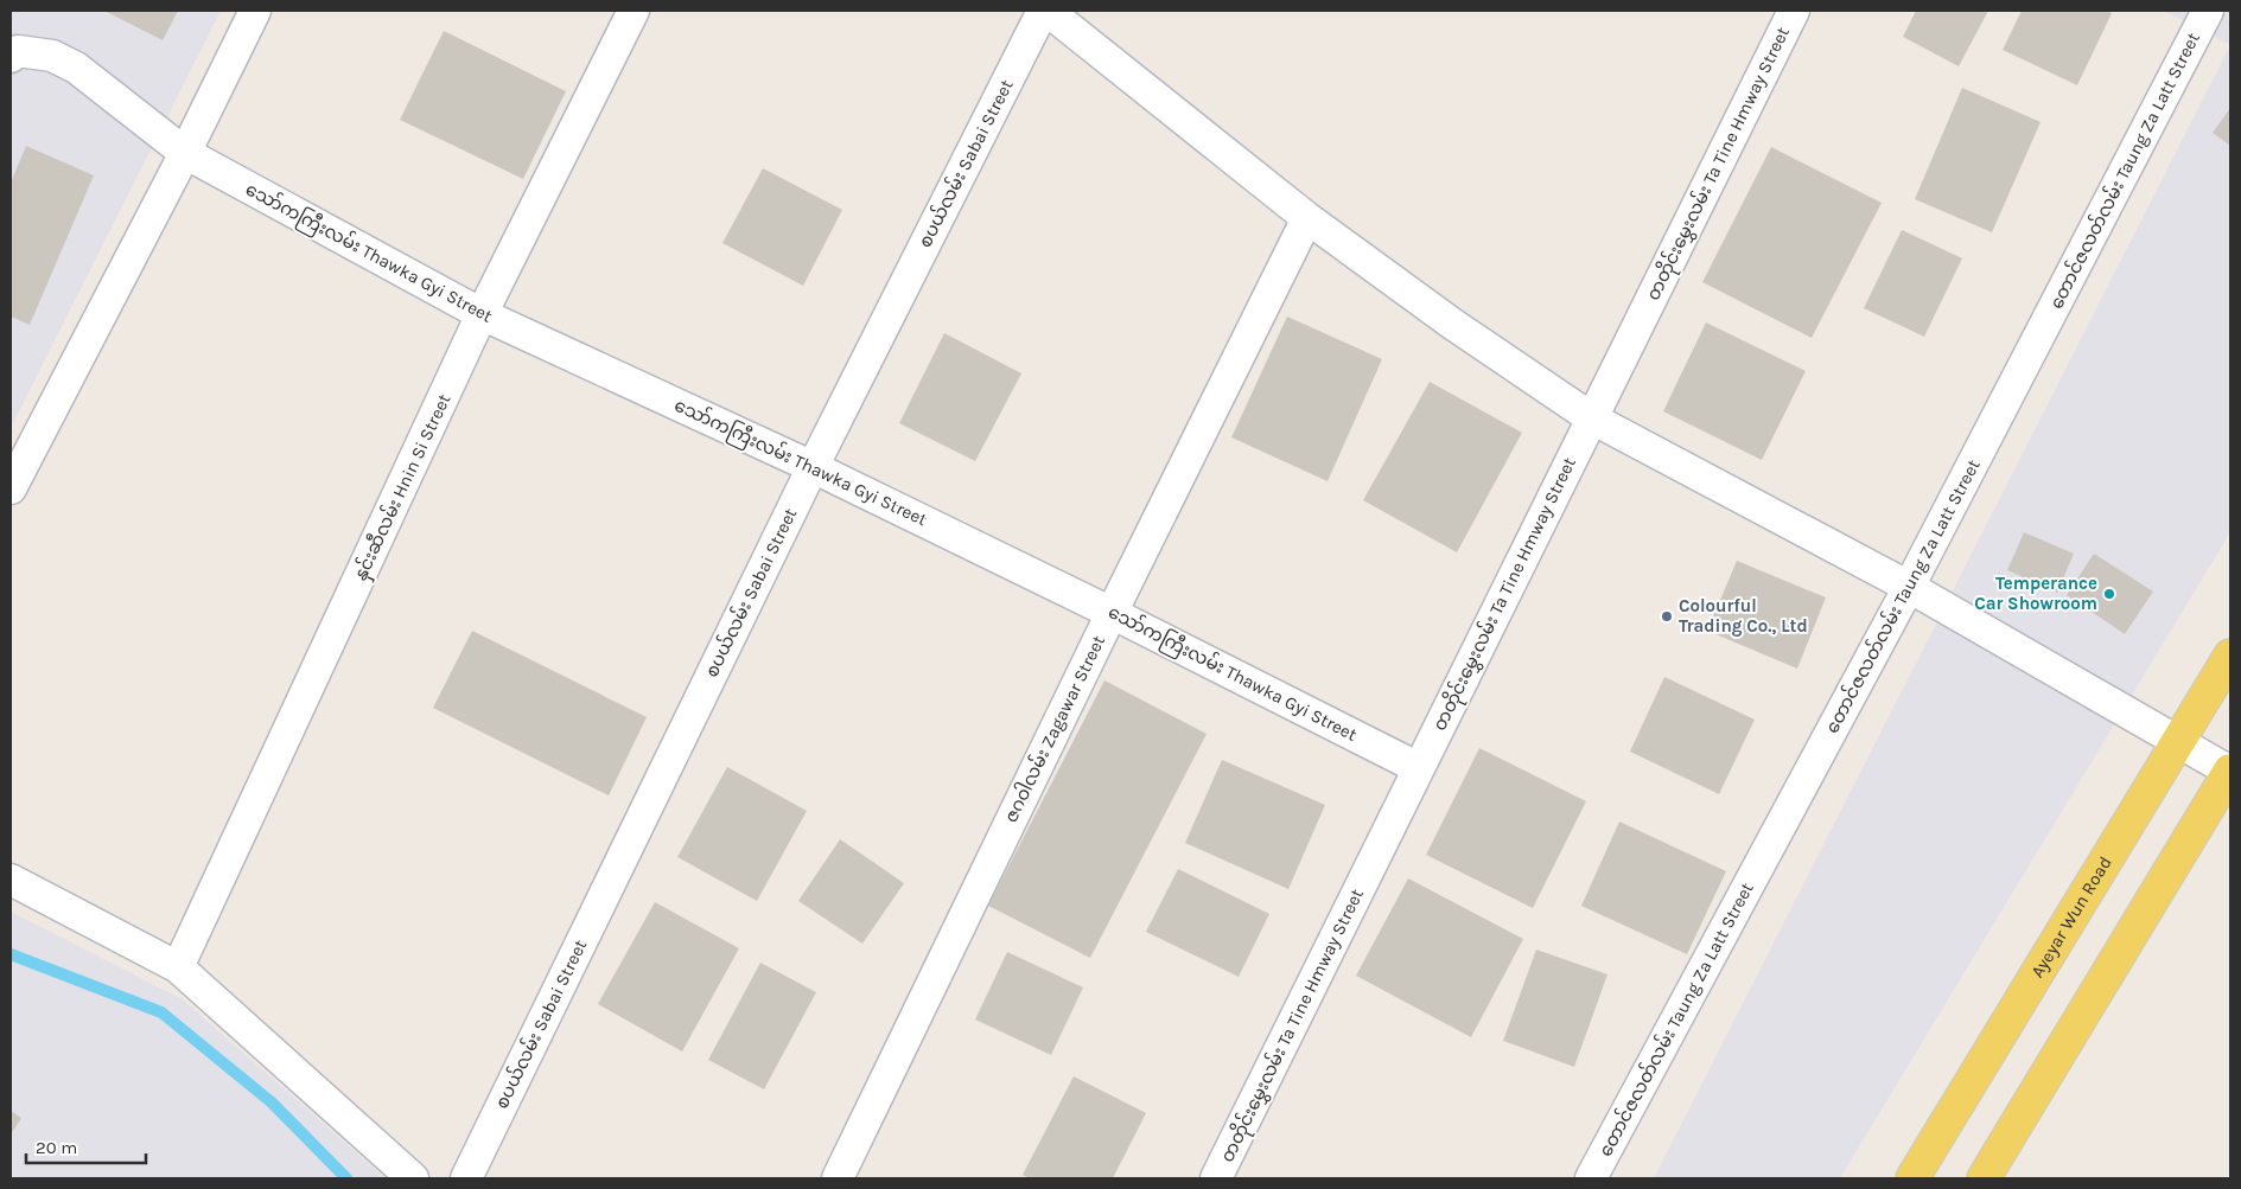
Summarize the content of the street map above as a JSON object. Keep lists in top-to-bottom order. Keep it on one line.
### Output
{"streets":{"main road":["Ayeyar Wun Road"],"street":["စပယ်လမ်း Sabai Street","တတိုင်းမွှေးလမ်း Ta Tine Hmway Street","တောင်ဇလတ်လမ်း Taung Za Latt Street","သော်ကကြီးလမ်း Thawka Gyi Street","နှင်းဆီလမ်း Hnin Si Street","ဇဂဝါလမ်း Zagawar Street"]},"crossings":[["စပယ်လမ်း Sabai Street","သော်ကကြီးလမ်း Thawka Gyi Street"],["တတိုင်းမွှေးလမ်း Ta Tine Hmway Street","သော်ကကြီးလမ်း Thawka Gyi Street"],["သော်ကကြီးလမ်း Thawka Gyi Street","နှင်းဆီလမ်း Hnin Si Street"],["သော်ကကြီးလမ်း Thawka Gyi Street","ဇဂဝါလမ်း Zagawar Street"]],"places":["Temperance Car Showroom","Colourful Trading Co., Ltd"],"scale_bar":"20 m"}
